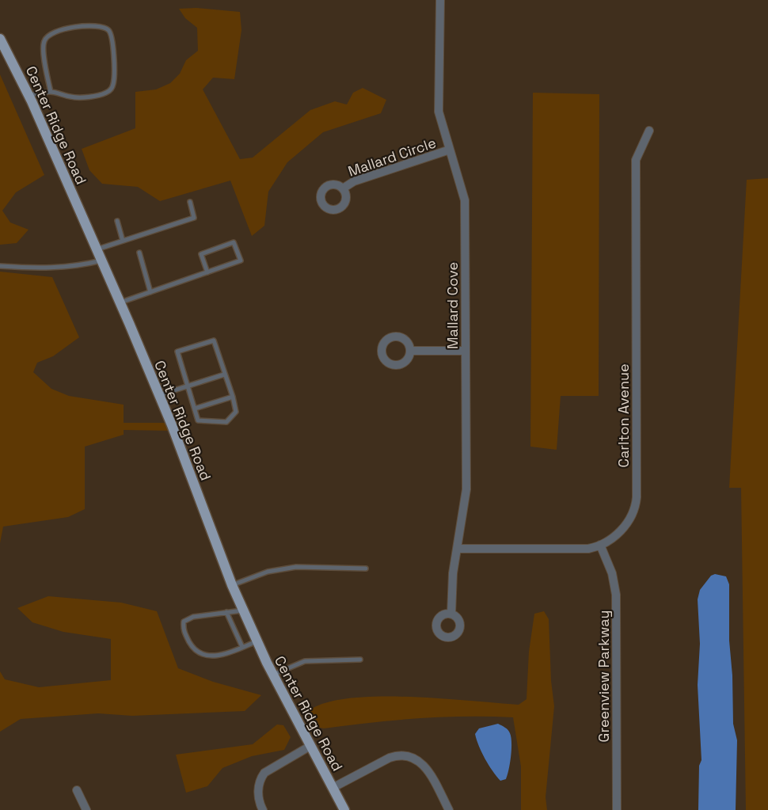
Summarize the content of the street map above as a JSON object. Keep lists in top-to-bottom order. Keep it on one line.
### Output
{"streets":{"main road":["Center Ridge Road"],"street":["Mallard Circle","Mallard Cove","Carlton Avenue","Greenview Parkway"]},"crossings":[["Mallard Circle","Mallard Cove"],["Mallard Cove","Carlton Avenue"],["Carlton Avenue","Greenview Parkway"]]}
